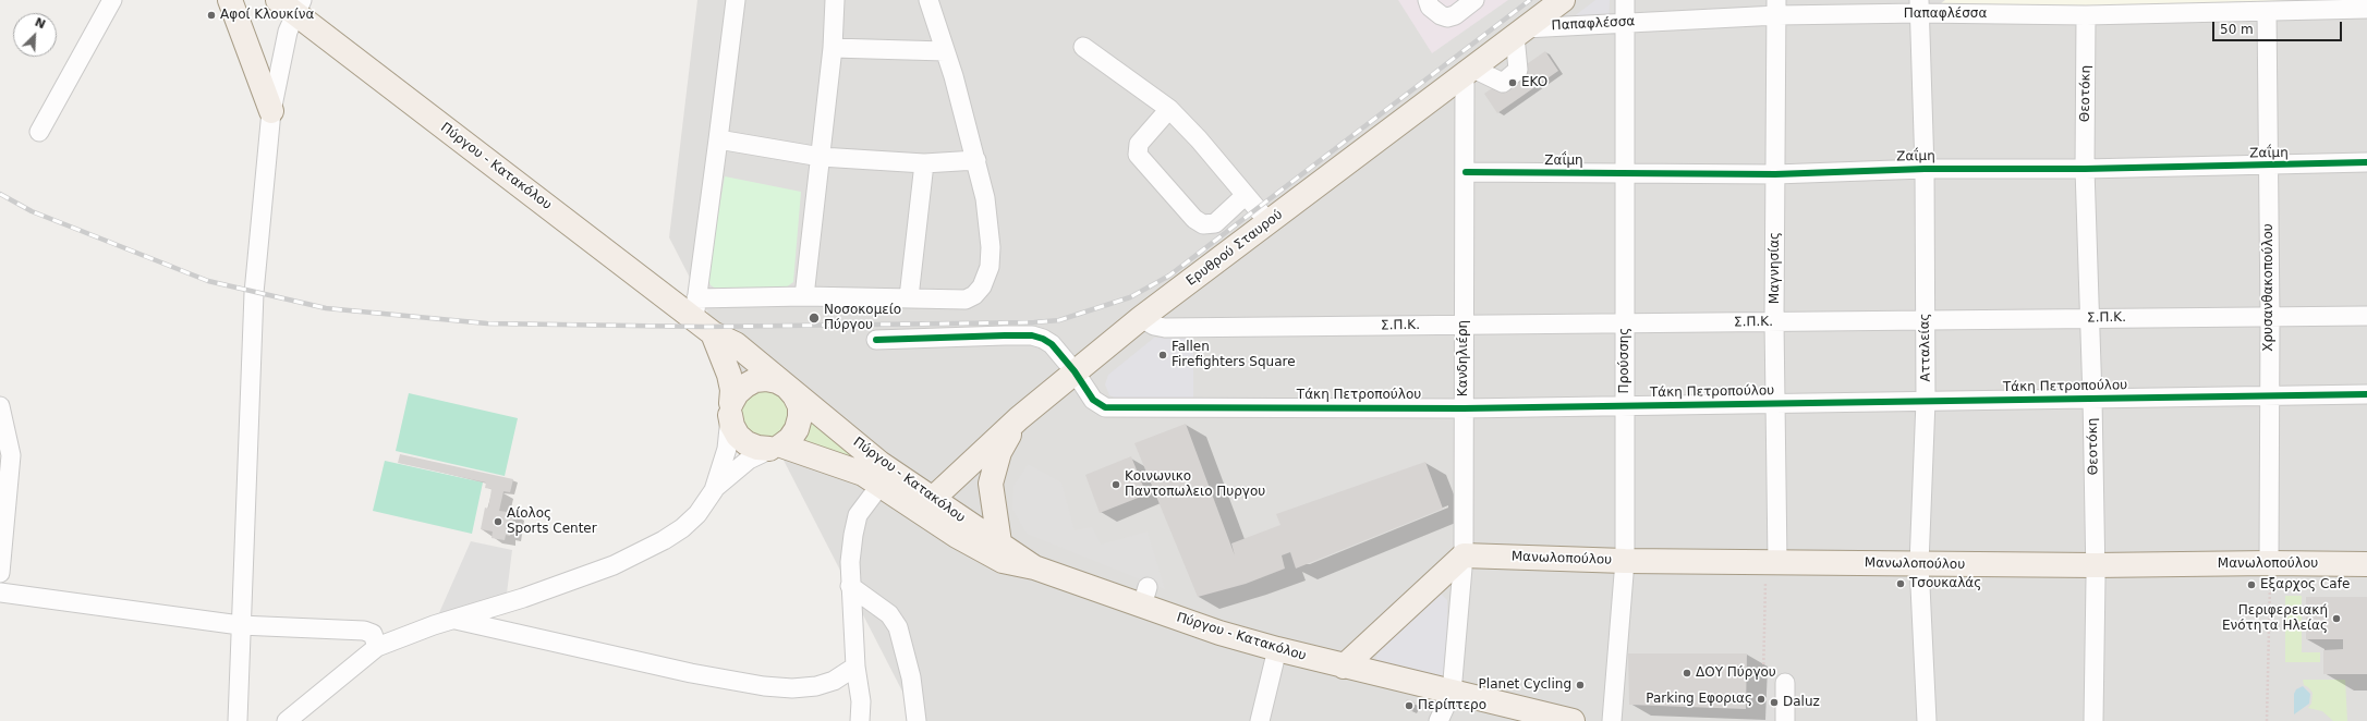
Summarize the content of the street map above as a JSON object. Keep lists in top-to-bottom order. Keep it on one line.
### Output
{"streets":{"main road":["Πύργου - Κατακόλου","Ερυθρού Σταυρού","Μανωλοπούλου"],"street":["Παπαφλέσσα","Θεοτόκη","Ζαΐμη","Μαγνησίας","Χρυσανθακοπούλου","Σ.Π.Κ.","Ατταλείας","Κανδηλιέρη","Προύσσης","Τάκη Πετροπούλου"]},"crossings":[["Παπαφλέσσα","Θεοτόκη"],["Παπαφλέσσα","Ερυθρού Σταυρού"],["Παπαφλέσσα","Μαγνησίας"],["Παπαφλέσσα","Χρυσανθακοπούλου"],["Παπαφλέσσα","Ατταλείας"],["Παπαφλέσσα","Προύσσης"],["Θεοτόκη","Ζαΐμη"],["Θεοτόκη","Σ.Π.Κ."],["Θεοτόκη","Τάκη Πετροπούλου"],["Θεοτόκη","Μανωλοπούλου"],["Ζαΐμη","Μαγνησίας"],["Ζαΐμη","Χρυσανθακοπούλου"],["Ζαΐμη","Ατταλείας"],["Ζαΐμη","Κανδηλιέρη"],["Ζαΐμη","Προύσσης"],["Πύργου - Κατακόλου","Ερυθρού Σταυρού"],["Πύργου - Κατακόλου","Κανδηλιέρη"],["Ερυθρού Σταυρού","Σ.Π.Κ."],["Ερυθρού Σταυρού","Κανδηλιέρη"],["Ερυθρού Σταυρού","Τάκη Πετροπούλου"],["Μαγνησίας","Σ.Π.Κ."],["Μαγνησίας","Τάκη Πετροπούλου"],["Μαγνησίας","Μανωλοπούλου"],["Χρυσανθακοπούλου","Σ.Π.Κ."],["Χρυσανθακοπούλου","Τάκη Πετροπούλου"],["Χρυσανθακοπούλου","Μανωλοπούλου"],["Σ.Π.Κ.","Ατταλείας"],["Σ.Π.Κ.","Κανδηλιέρη"],["Σ.Π.Κ.","Προύσσης"],["Ατταλείας","Τάκη Πετροπούλου"],["Ατταλείας","Μανωλοπούλου"],["Κανδηλιέρη","Τάκη Πετροπούλου"],["Κανδηλιέρη","Μανωλοπούλου"],["Προύσσης","Τάκη Πετροπούλου"],["Προύσσης","Μανωλοπούλου"]],"places":["Αφοί Κλουκίνα","EKO","Νοσοκομείο Πύργου","Fallen Firefighters Square","Κοινωνικο Παντοπωλειο Πυργου","Αίολος Sports Center","Τσουκαλάς","Εξαρχος Cafe","Περιφερειακή Ενότητα Ηλείας","ΔΟΥ Πύργου","Planet Cycling","Parking Εφοριας","Daluz","Περίπτερο"],"scale_bar":"50 m","north":"top right"}
